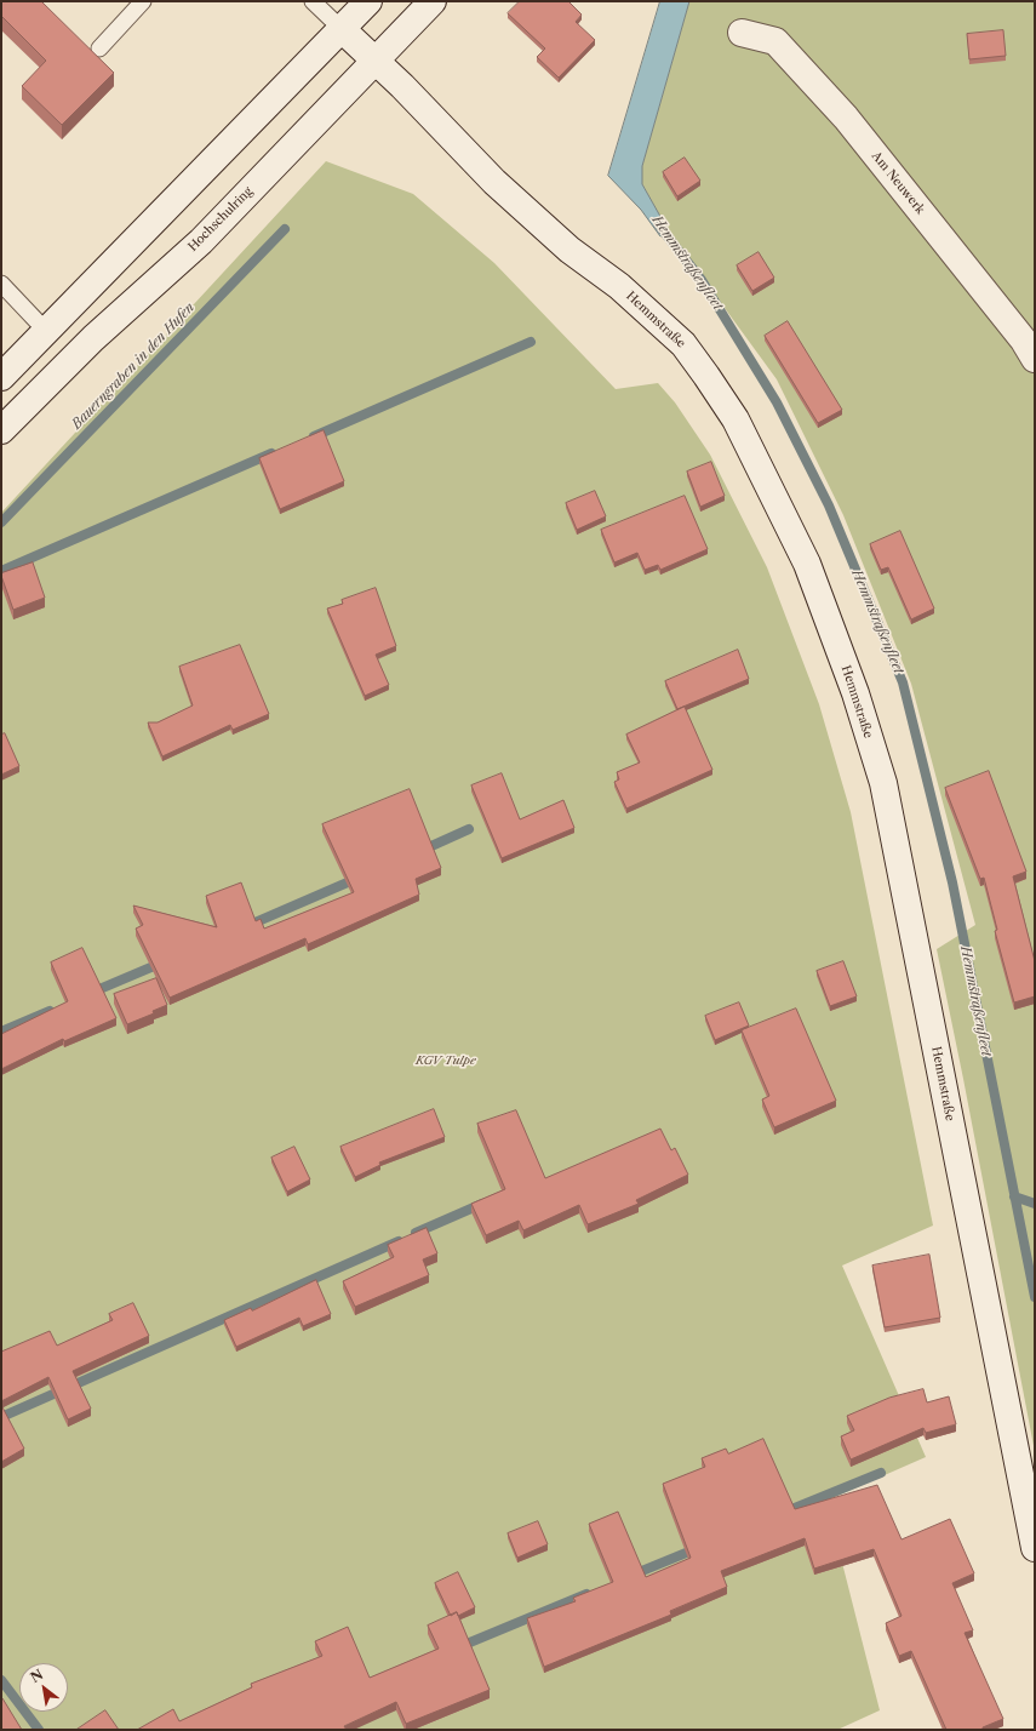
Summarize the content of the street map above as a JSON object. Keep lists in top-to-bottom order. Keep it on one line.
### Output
{"streets":{"street":["Am Neuwerk","Hochschulring","Hemmstraße"]},"crossings":[["Hochschulring","Hemmstraße"]],"water":["Hemmstraßenfleet","Bauerngraben in den Hufen"],"parks":["KGV Tulpe"],"north":"top left"}
